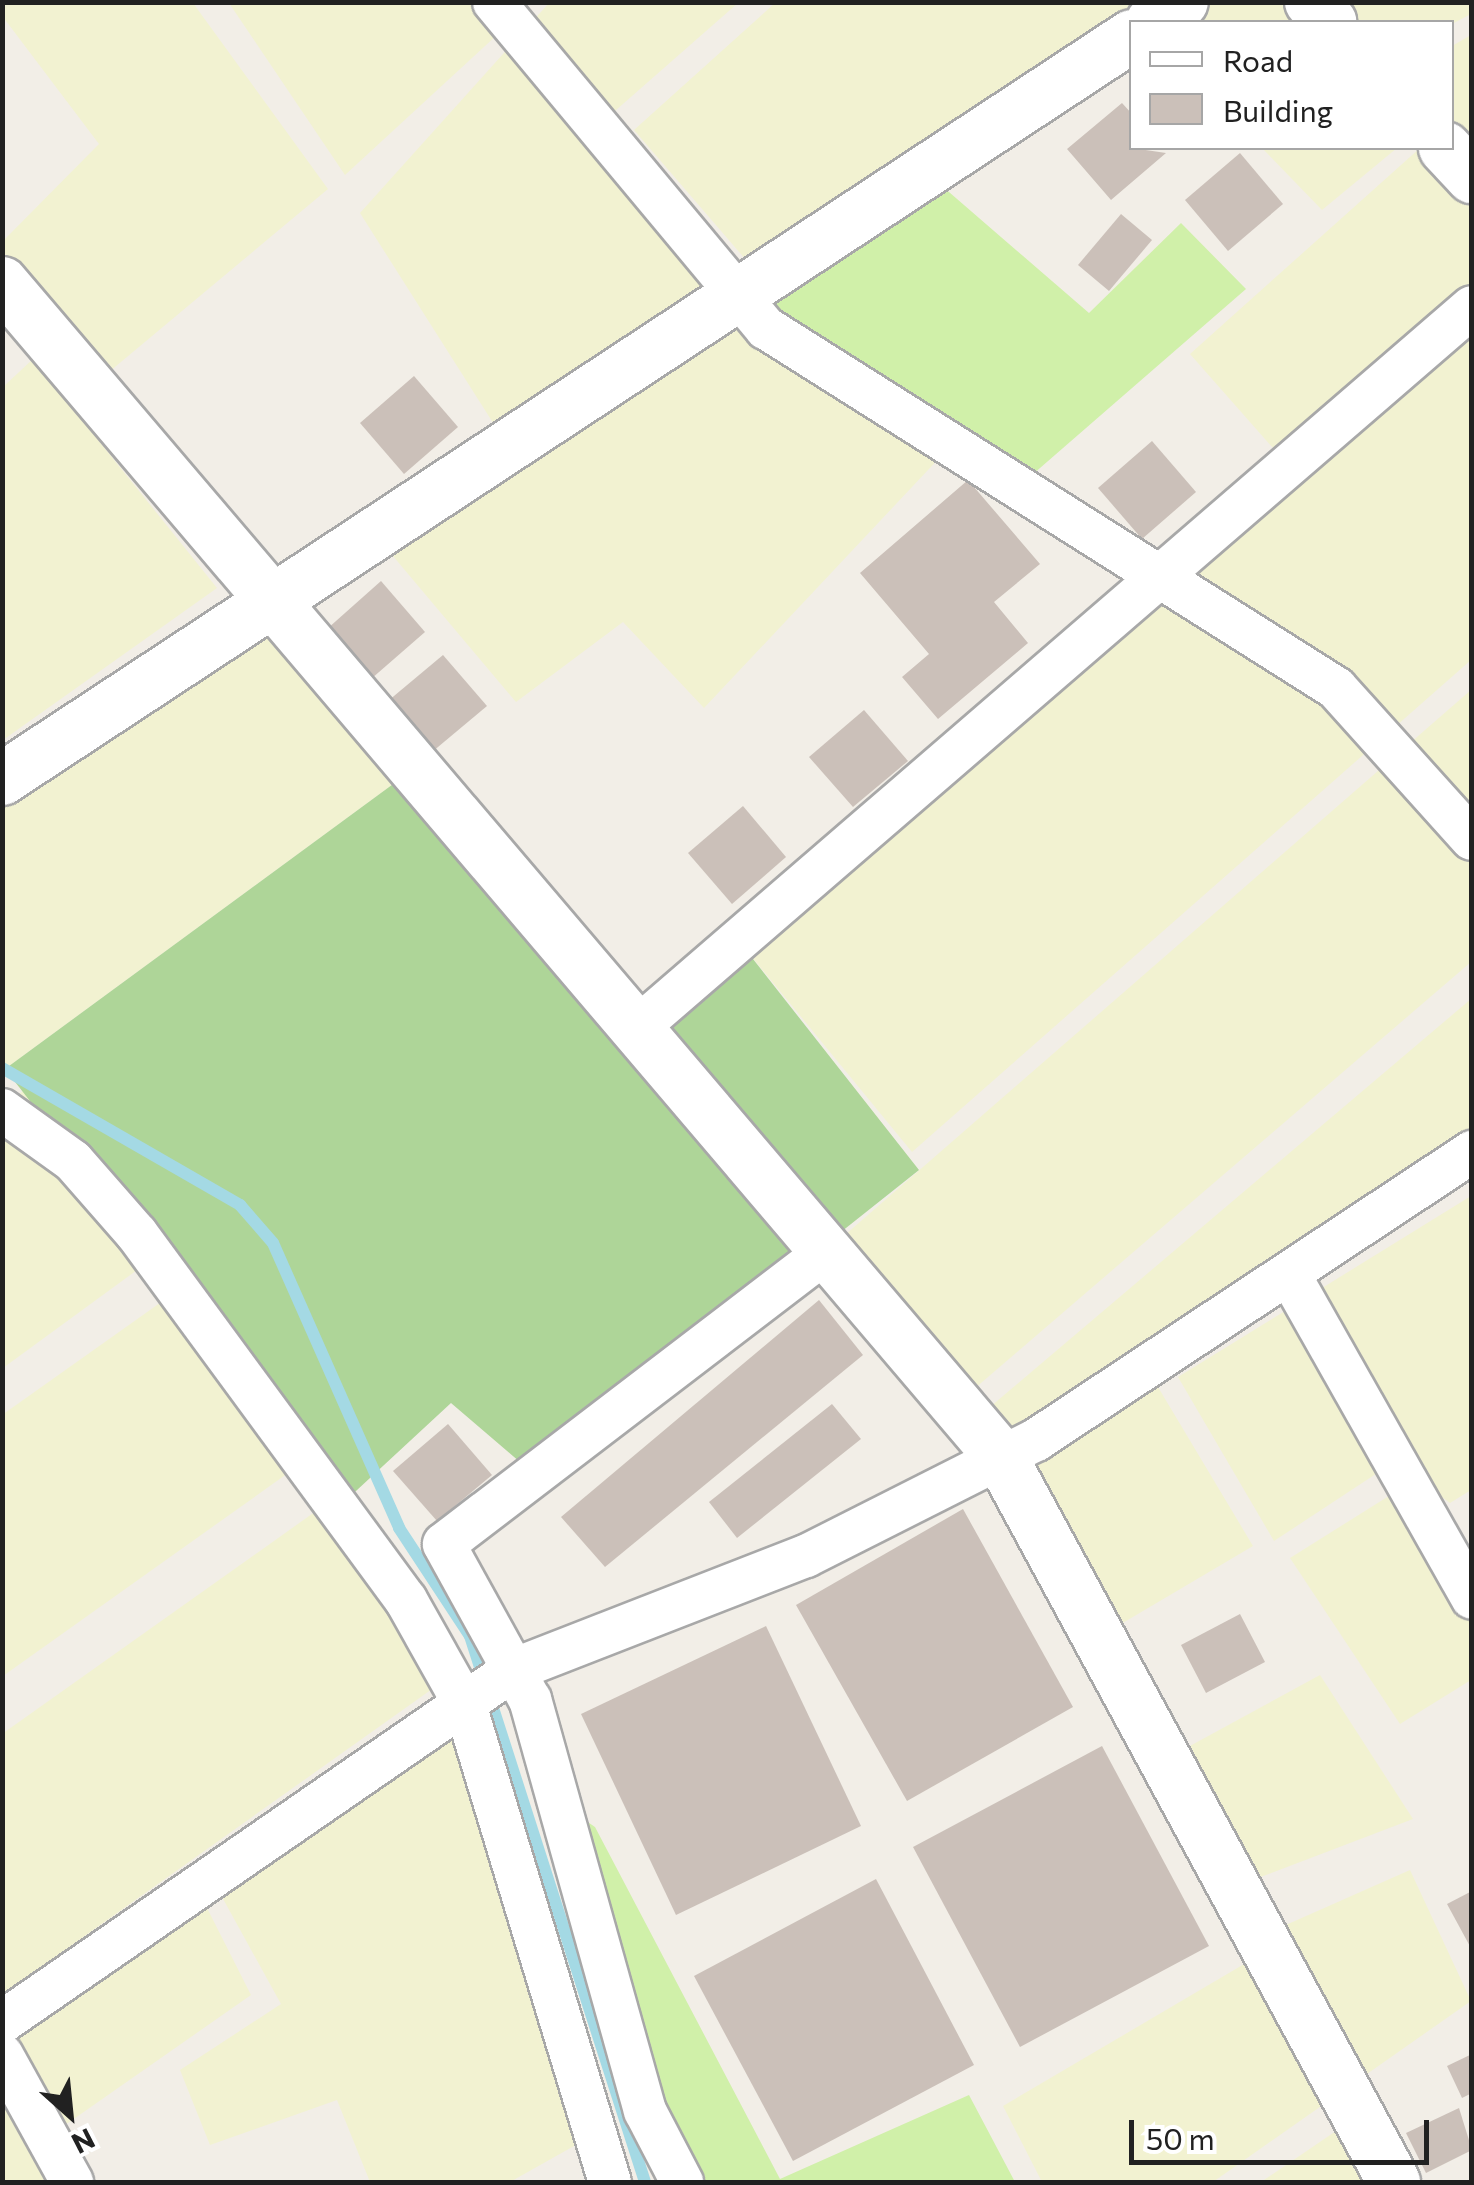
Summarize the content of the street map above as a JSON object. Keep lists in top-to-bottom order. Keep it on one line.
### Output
{"legend":["Road","Building"],"scale_bar":"50 m","north":"bottom right"}
